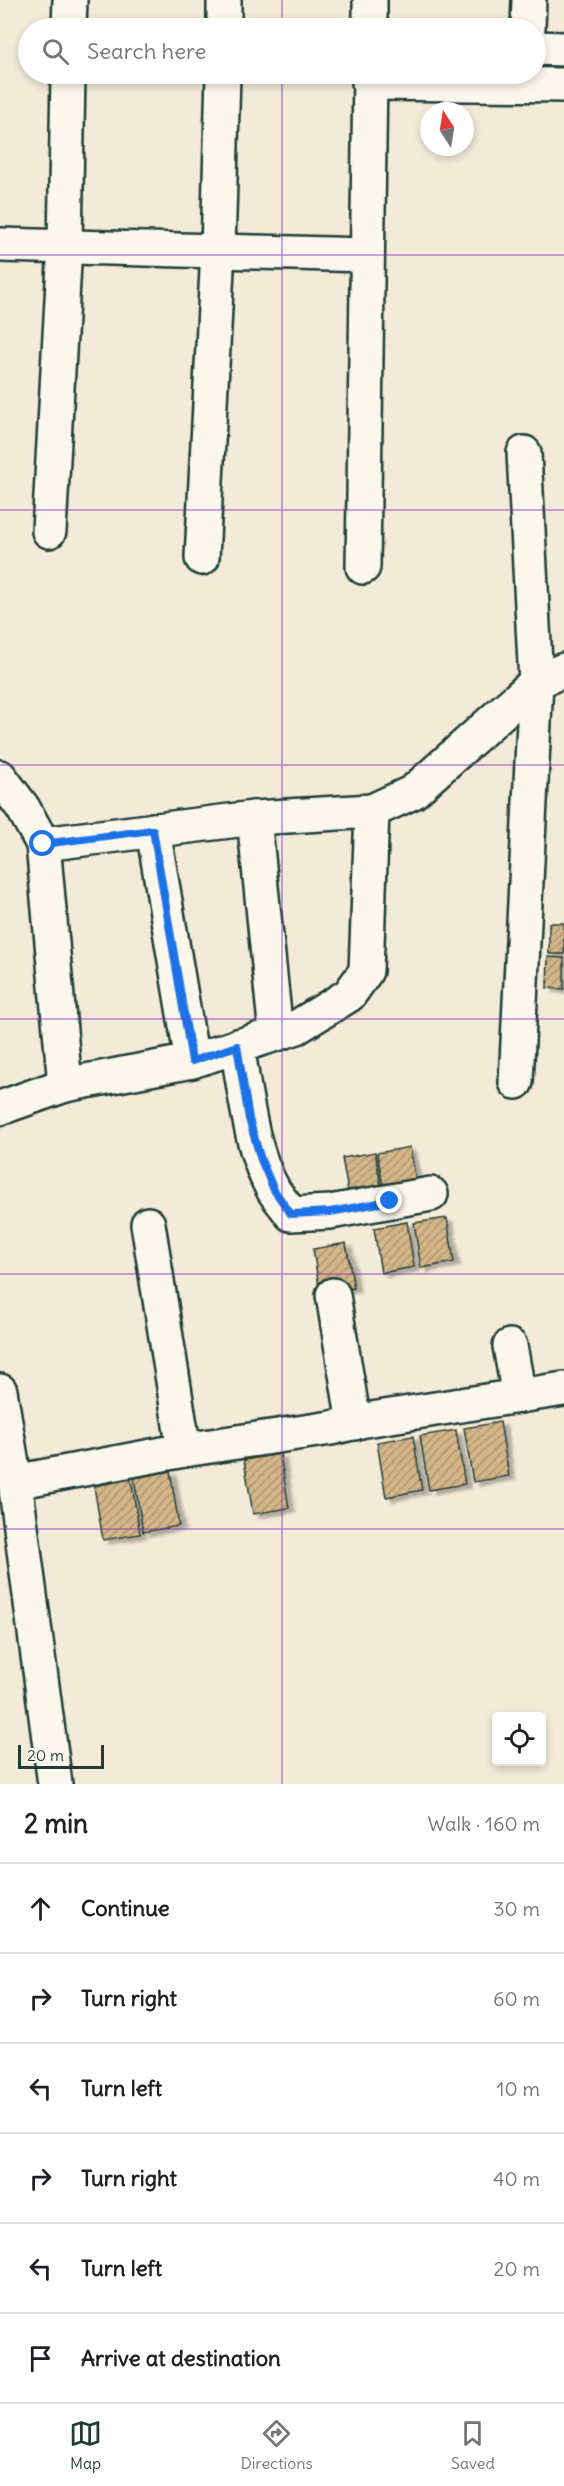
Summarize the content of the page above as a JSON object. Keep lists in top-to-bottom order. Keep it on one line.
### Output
{"scale_bar":"20 m","north":"top","page":{"search":"Search here","scale":"20 m","heading":["2 min","Walk · 160 m"],"list":[["Continue","30 m"],["Turn right","60 m"],["Turn left","10 m"],["Turn right","40 m"],["Turn left","20 m"],"Arrive at destination"],"nav":["Map","Directions","Saved"]}}
